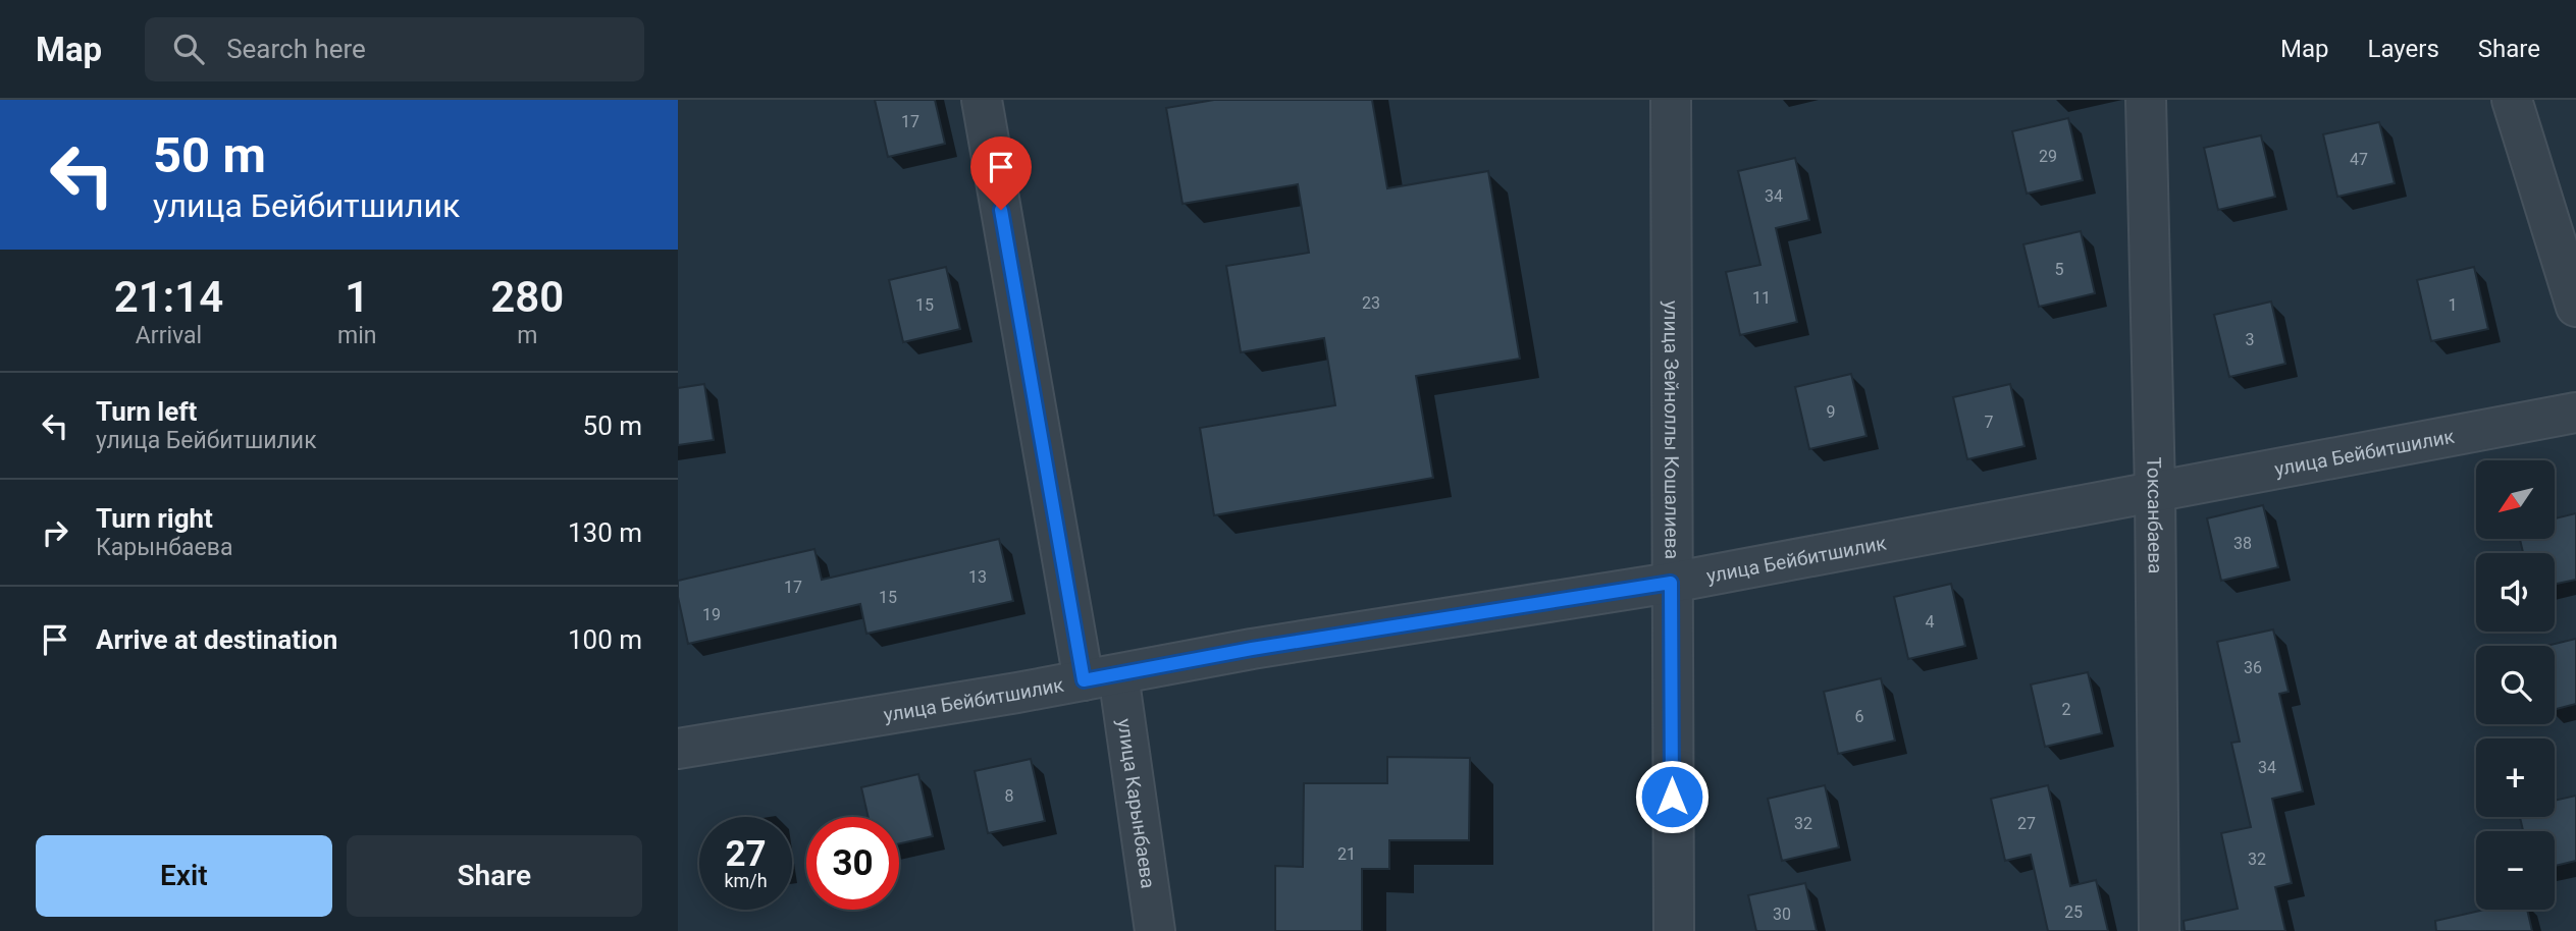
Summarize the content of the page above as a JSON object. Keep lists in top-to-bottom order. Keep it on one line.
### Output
{"streets":{"street":["улица Зейноллы Кошалиева","улица Бейбитшилик","Токсанбаева","улица Карынбаева"]},"crossings":[["улица Зейноллы Кошалиева","улица Бейбитшилик"],["улица Бейбитшилик","Токсанбаева"],["улица Бейбитшилик","улица Карынбаева"]],"house_numbers":["17","29","47","34","5","11","23","15","1","3","9","7","38","13","17","15","19","4","36","2","6","34","8","32","27","21","32","25","30"],"north":"bottom left","page":{"header":"Map","search":"Search here","nav":["Map","Layers","Share"],"turn":["50 m","улица Бейбитшилик"],"eta":["21:14","Arrival","1","min","280","m"],"list":[{"name":"Turn left","note":"улица Бейбитшилик","value":"50 m"},{"name":"Turn right","note":"Карынбаева","value":"130 m"},{"name":"Arrive at destination","value":"100 m"}],"map_buttons":["+","−"],"speed":"27 km/h","limit":"30","buttons":["Exit","Share"]}}
